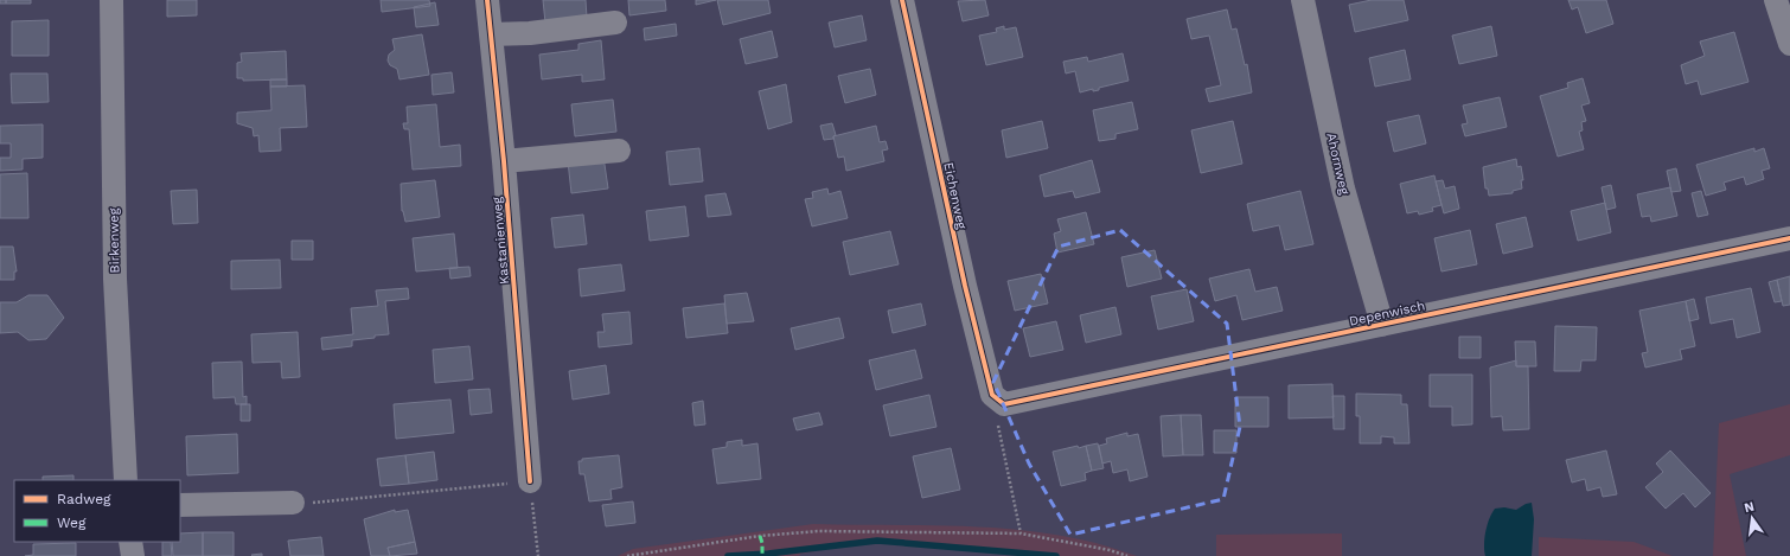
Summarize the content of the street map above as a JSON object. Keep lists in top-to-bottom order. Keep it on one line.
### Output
{"streets":{"street":["Ahornweg","Eichenweg","Birkenweg","Kastanienweg","Depenwisch"]},"crossings":[["Ahornweg","Depenwisch"],["Eichenweg","Depenwisch"]],"legend":["Radweg","Weg"],"north":"top"}
